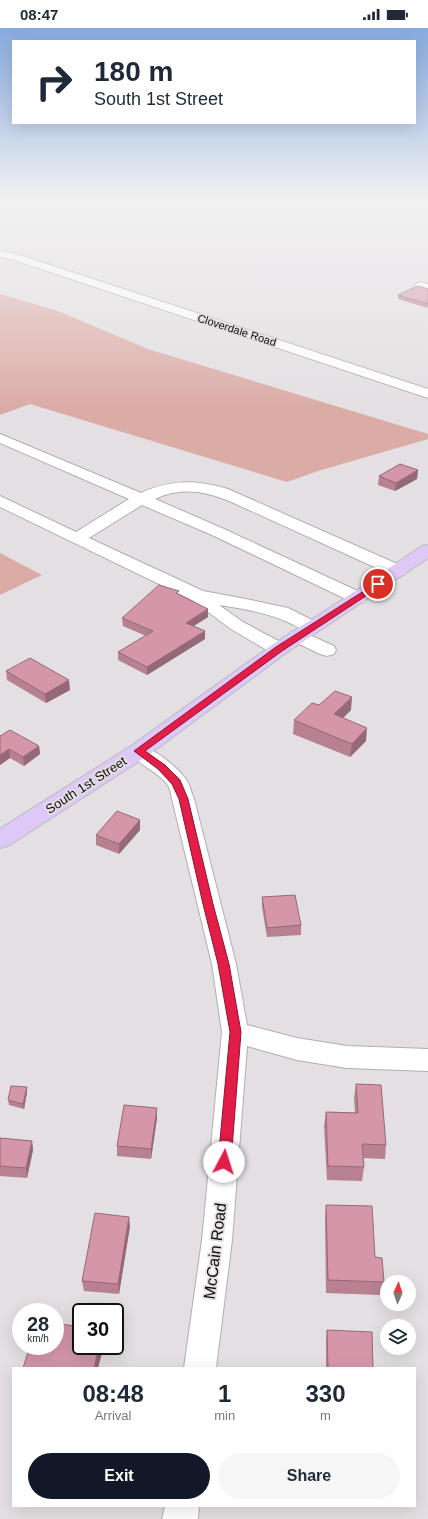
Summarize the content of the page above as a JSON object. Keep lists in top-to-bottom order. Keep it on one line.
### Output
{"streets":{"main road":["South 1st Street"],"street":["Cloverdale Road","McCain Road"]},"crossings":[["South 1st Street","McCain Road"]],"north":"top","page":{"status":"08:47","turn":["180 m","South 1st Street"],"speed":"28 km/h","limit":"30","eta":["08:48","Arrival","1","min","330","m"],"buttons":["Exit","Share"]}}
